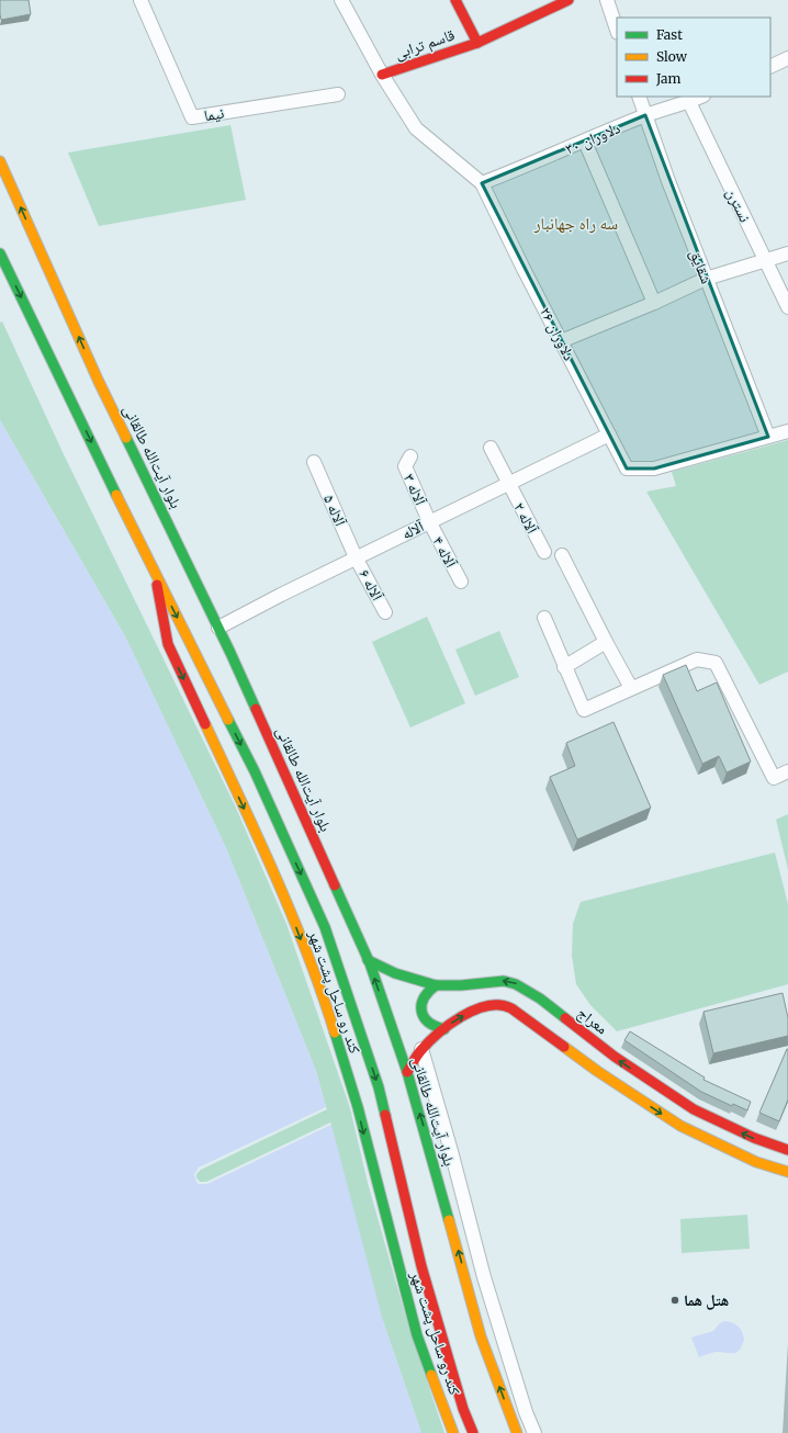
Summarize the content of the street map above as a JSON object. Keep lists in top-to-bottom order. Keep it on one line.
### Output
{"streets":{"main road":["قاسم ترابی","بلوار آیت‌الله طالقانی","کند رو ساحل پشت شهر","معراج"],"street":["نیما","دلاوران ۳۰","نسترن","شقایق","دلاوران ۲۶","آلاله ۳","آلاله ۵","آلاله ۲","آلاله","آلاله ۴","آلاله ۶"]},"crossings":[["قاسم ترابی","دلاوران ۲۶"],["دلاوران ۳۰","نسترن"],["دلاوران ۳۰","شقایق"],["دلاوران ۳۰","دلاوران ۲۶"],["شقایق","دلاوران ۲۶"],["دلاوران ۲۶","آلاله"],["بلوار آیت‌الله طالقانی","آلاله"],["بلوار آیت‌الله طالقانی","معراج"],["آلاله ۳","آلاله"],["آلاله ۳","آلاله ۴"],["آلاله ۵","آلاله"],["آلاله ۵","آلاله ۶"],["آلاله ۲","آلاله"],["آلاله","آلاله ۴"],["آلاله","آلاله ۶"]],"districts":["سه راه جهانبار"],"places":["هتل هما"],"legend":["Fast","Slow","Jam"]}
